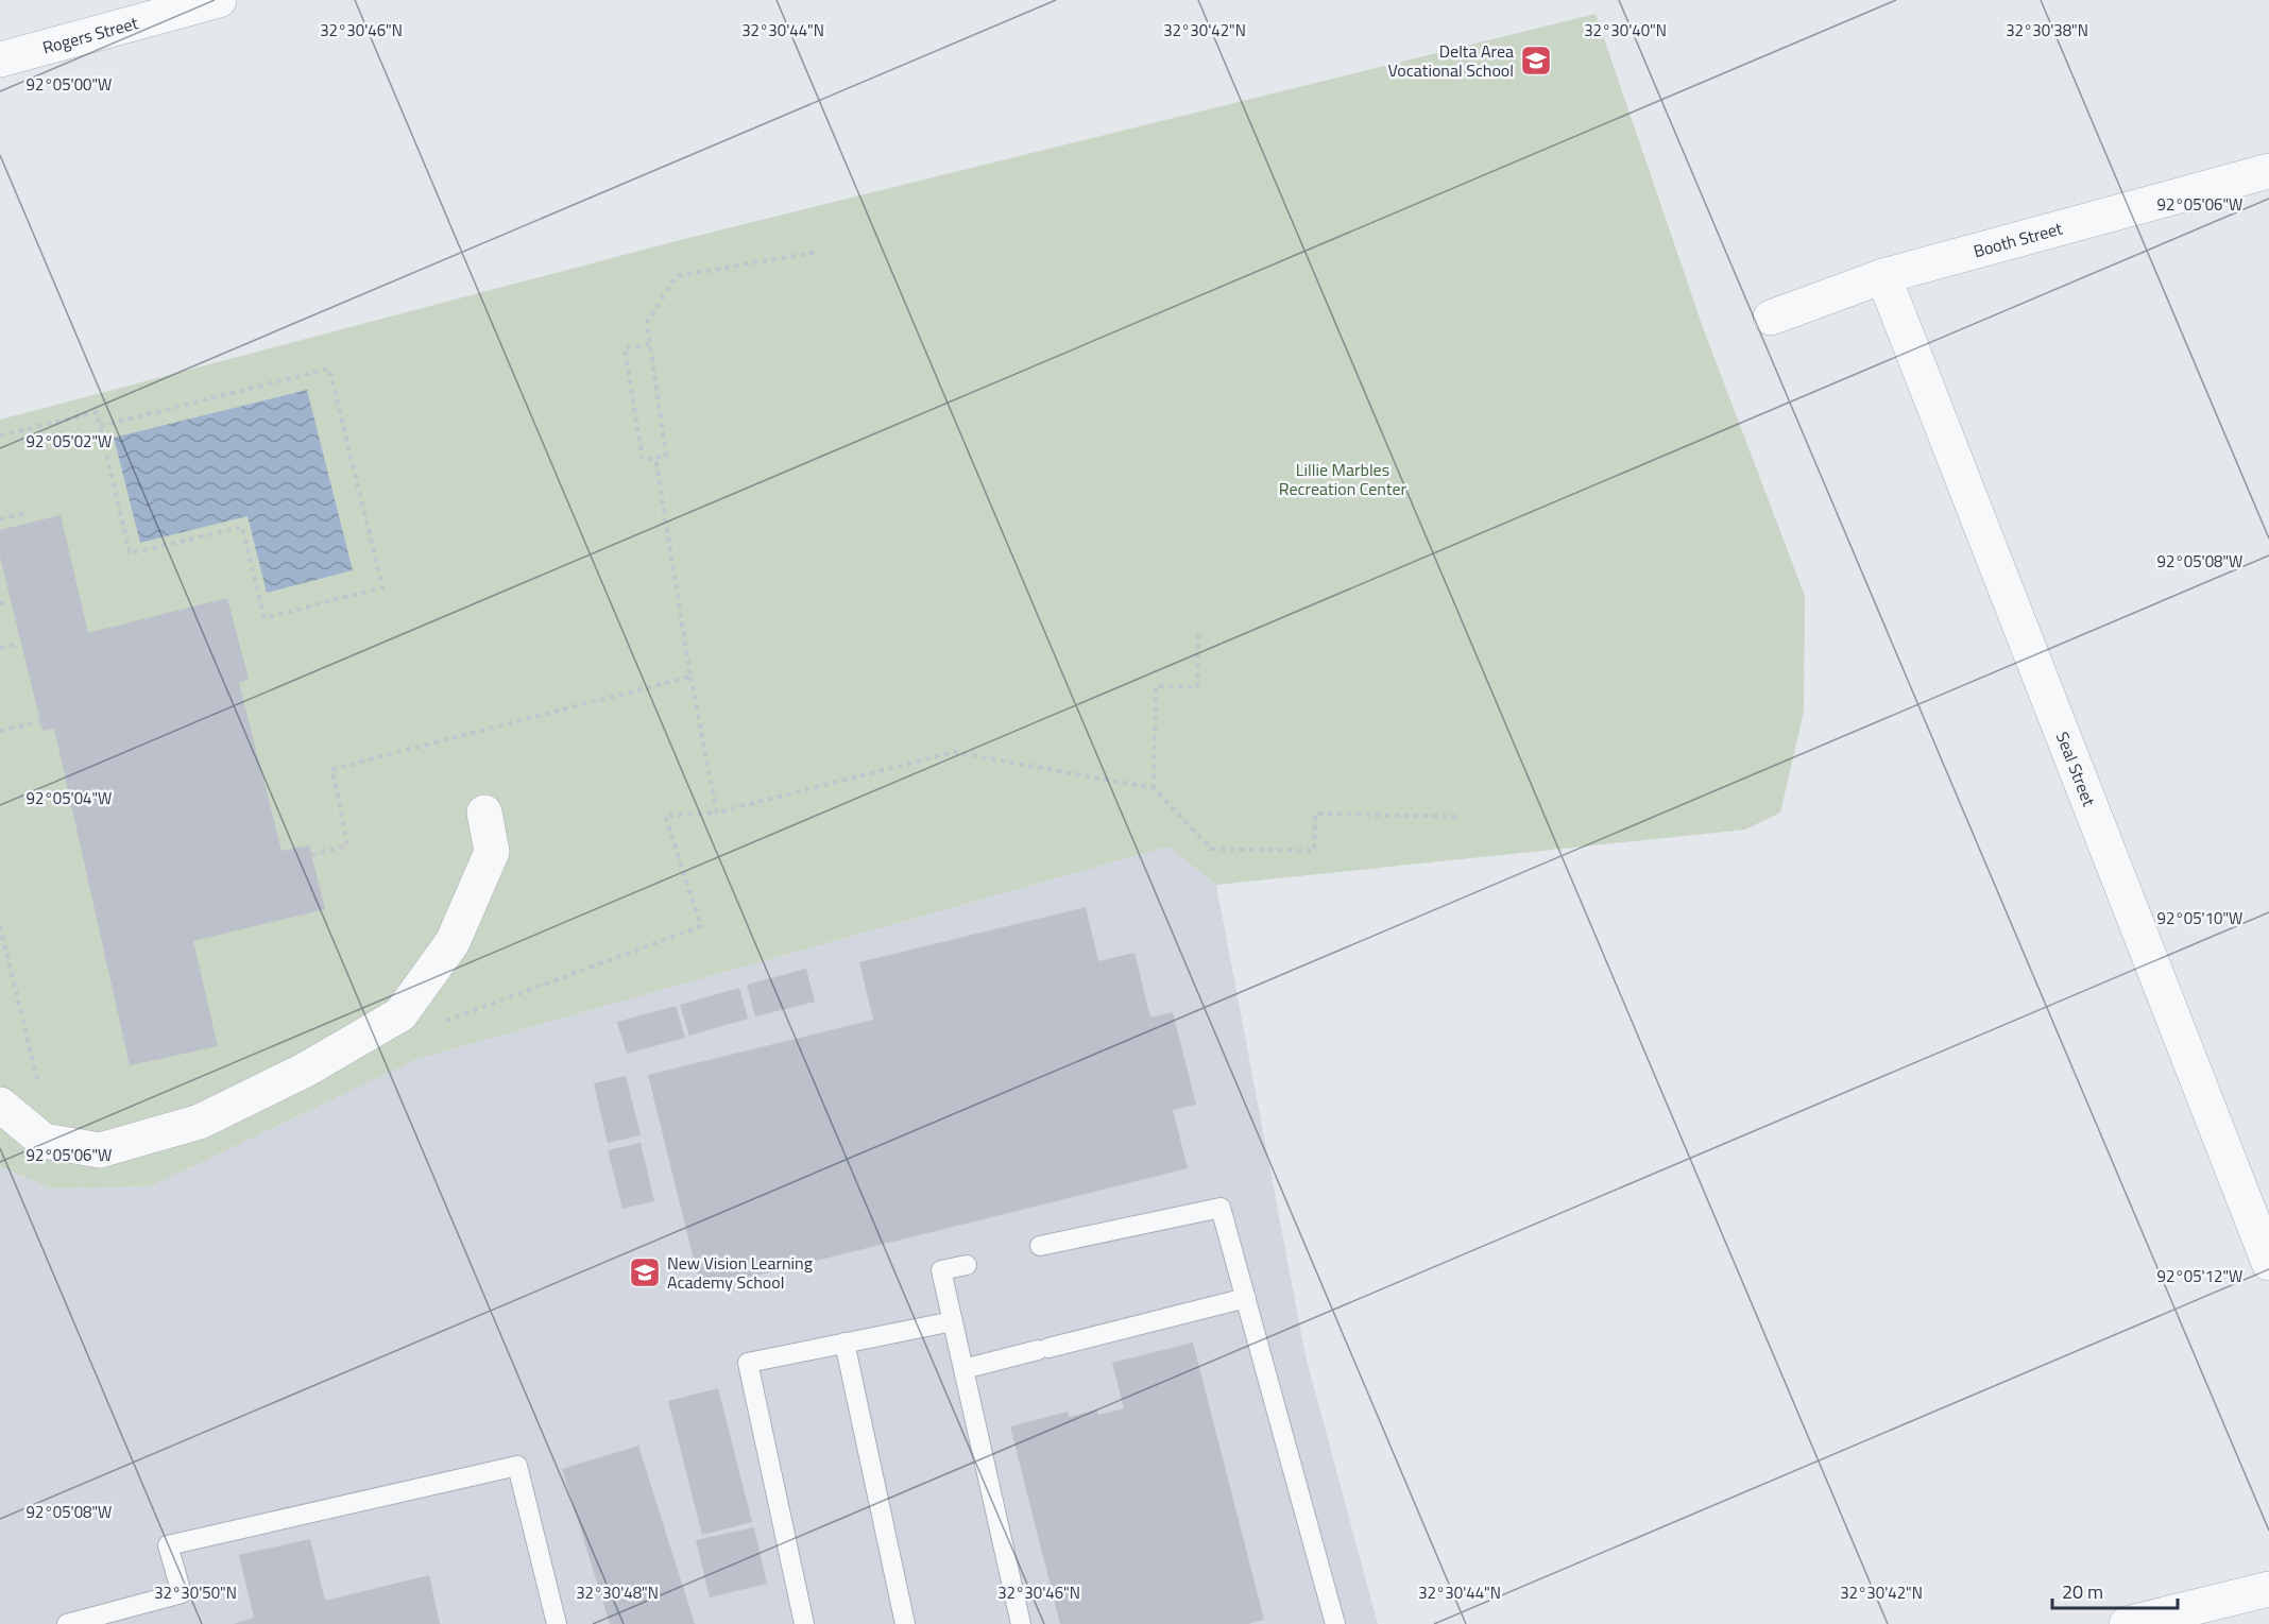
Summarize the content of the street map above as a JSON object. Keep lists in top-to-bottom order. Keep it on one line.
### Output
{"streets":{"street":["Rogers Street","Booth Street","Seal Street"]},"crossings":[["Booth Street","Seal Street"]],"parks":["Lillie Marbles Recreation Center"],"places":{"school or university":["Delta Area Vocational School","New Vision Learning Academy School"]},"scale_bar":"20 m","coordinates":["32°30'46\"N","32°30'44\"N","32°30'42\"N","32°30'40\"N","32°30'38\"N","92°05'00\"W","92°05'06\"W","92°05'02\"W","92°05'08\"W","92°05'04\"W","92°05'10\"W","92°05'12\"W","32°30'50\"N","32°30'48\"N"]}
